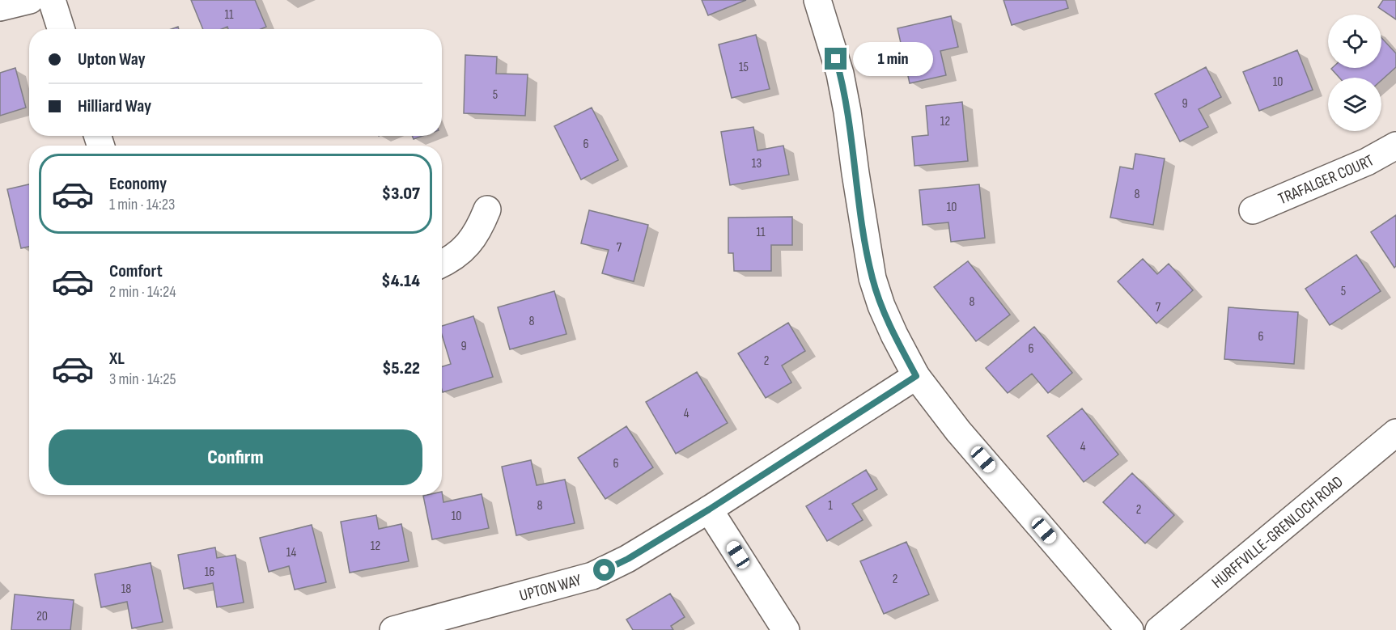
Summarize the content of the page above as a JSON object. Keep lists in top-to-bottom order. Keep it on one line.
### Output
{"streets":{"street":["TRAFALGER COURT","HURFFVILLE-GRENLOCH ROAD","UPTON WAY"]},"house_numbers":["11","15","10","5","9","12","6","13","8","10","11","7","5","8","7","8","6","9","6","2","4","4","6","8","1","2","10","12","14","16","2","18","20"],"page":{"banner":["Upton Way","Hilliard Way"],"bubble":"1 min","list":[{"name":"Economy","note":"1 min · 14:23","value":"$3.07"},{"name":"Comfort","note":"2 min · 14:24","value":"$4.14"},{"name":"XL","note":"3 min · 14:25","value":"$5.22"}],"buttons":"Confirm"}}
